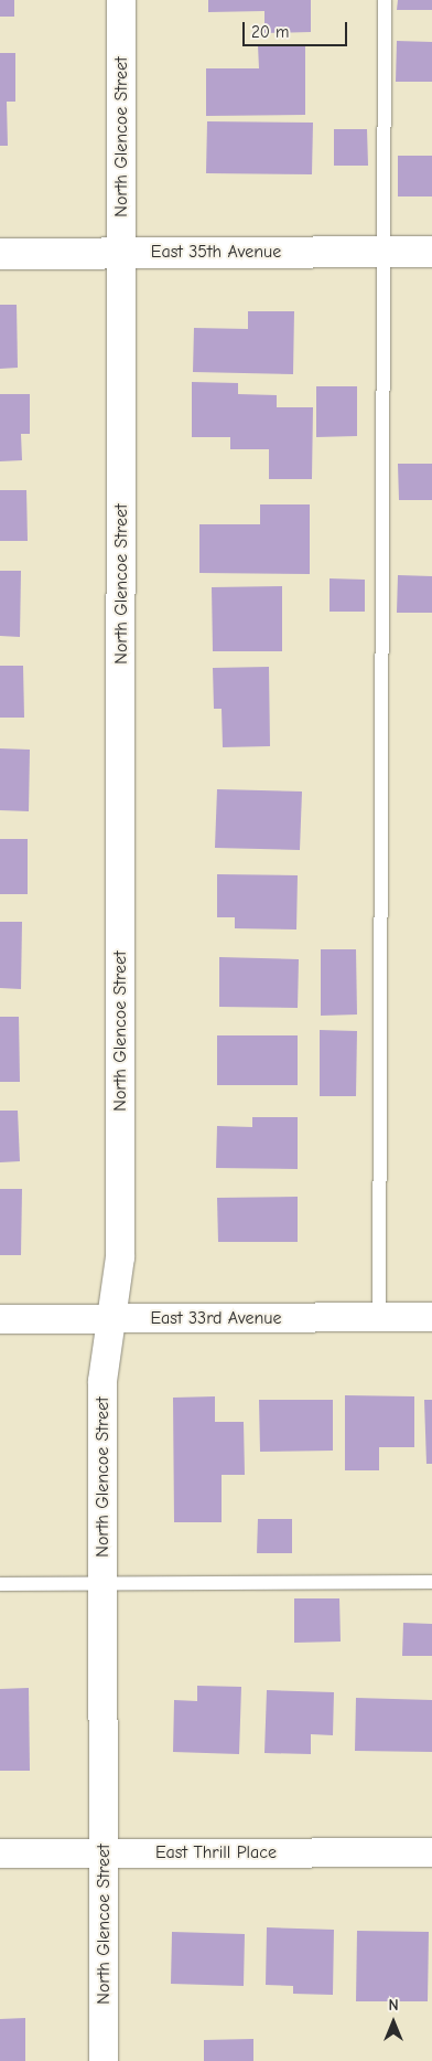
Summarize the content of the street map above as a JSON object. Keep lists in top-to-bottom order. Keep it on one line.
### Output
{"streets":{"street":["North Glencoe Street","East 35th Avenue","East 33rd Avenue","East Thrill Place"]},"crossings":[["North Glencoe Street","East 35th Avenue"],["North Glencoe Street","East 33rd Avenue"],["North Glencoe Street","East Thrill Place"]],"scale_bar":"20 m","north":"top"}
